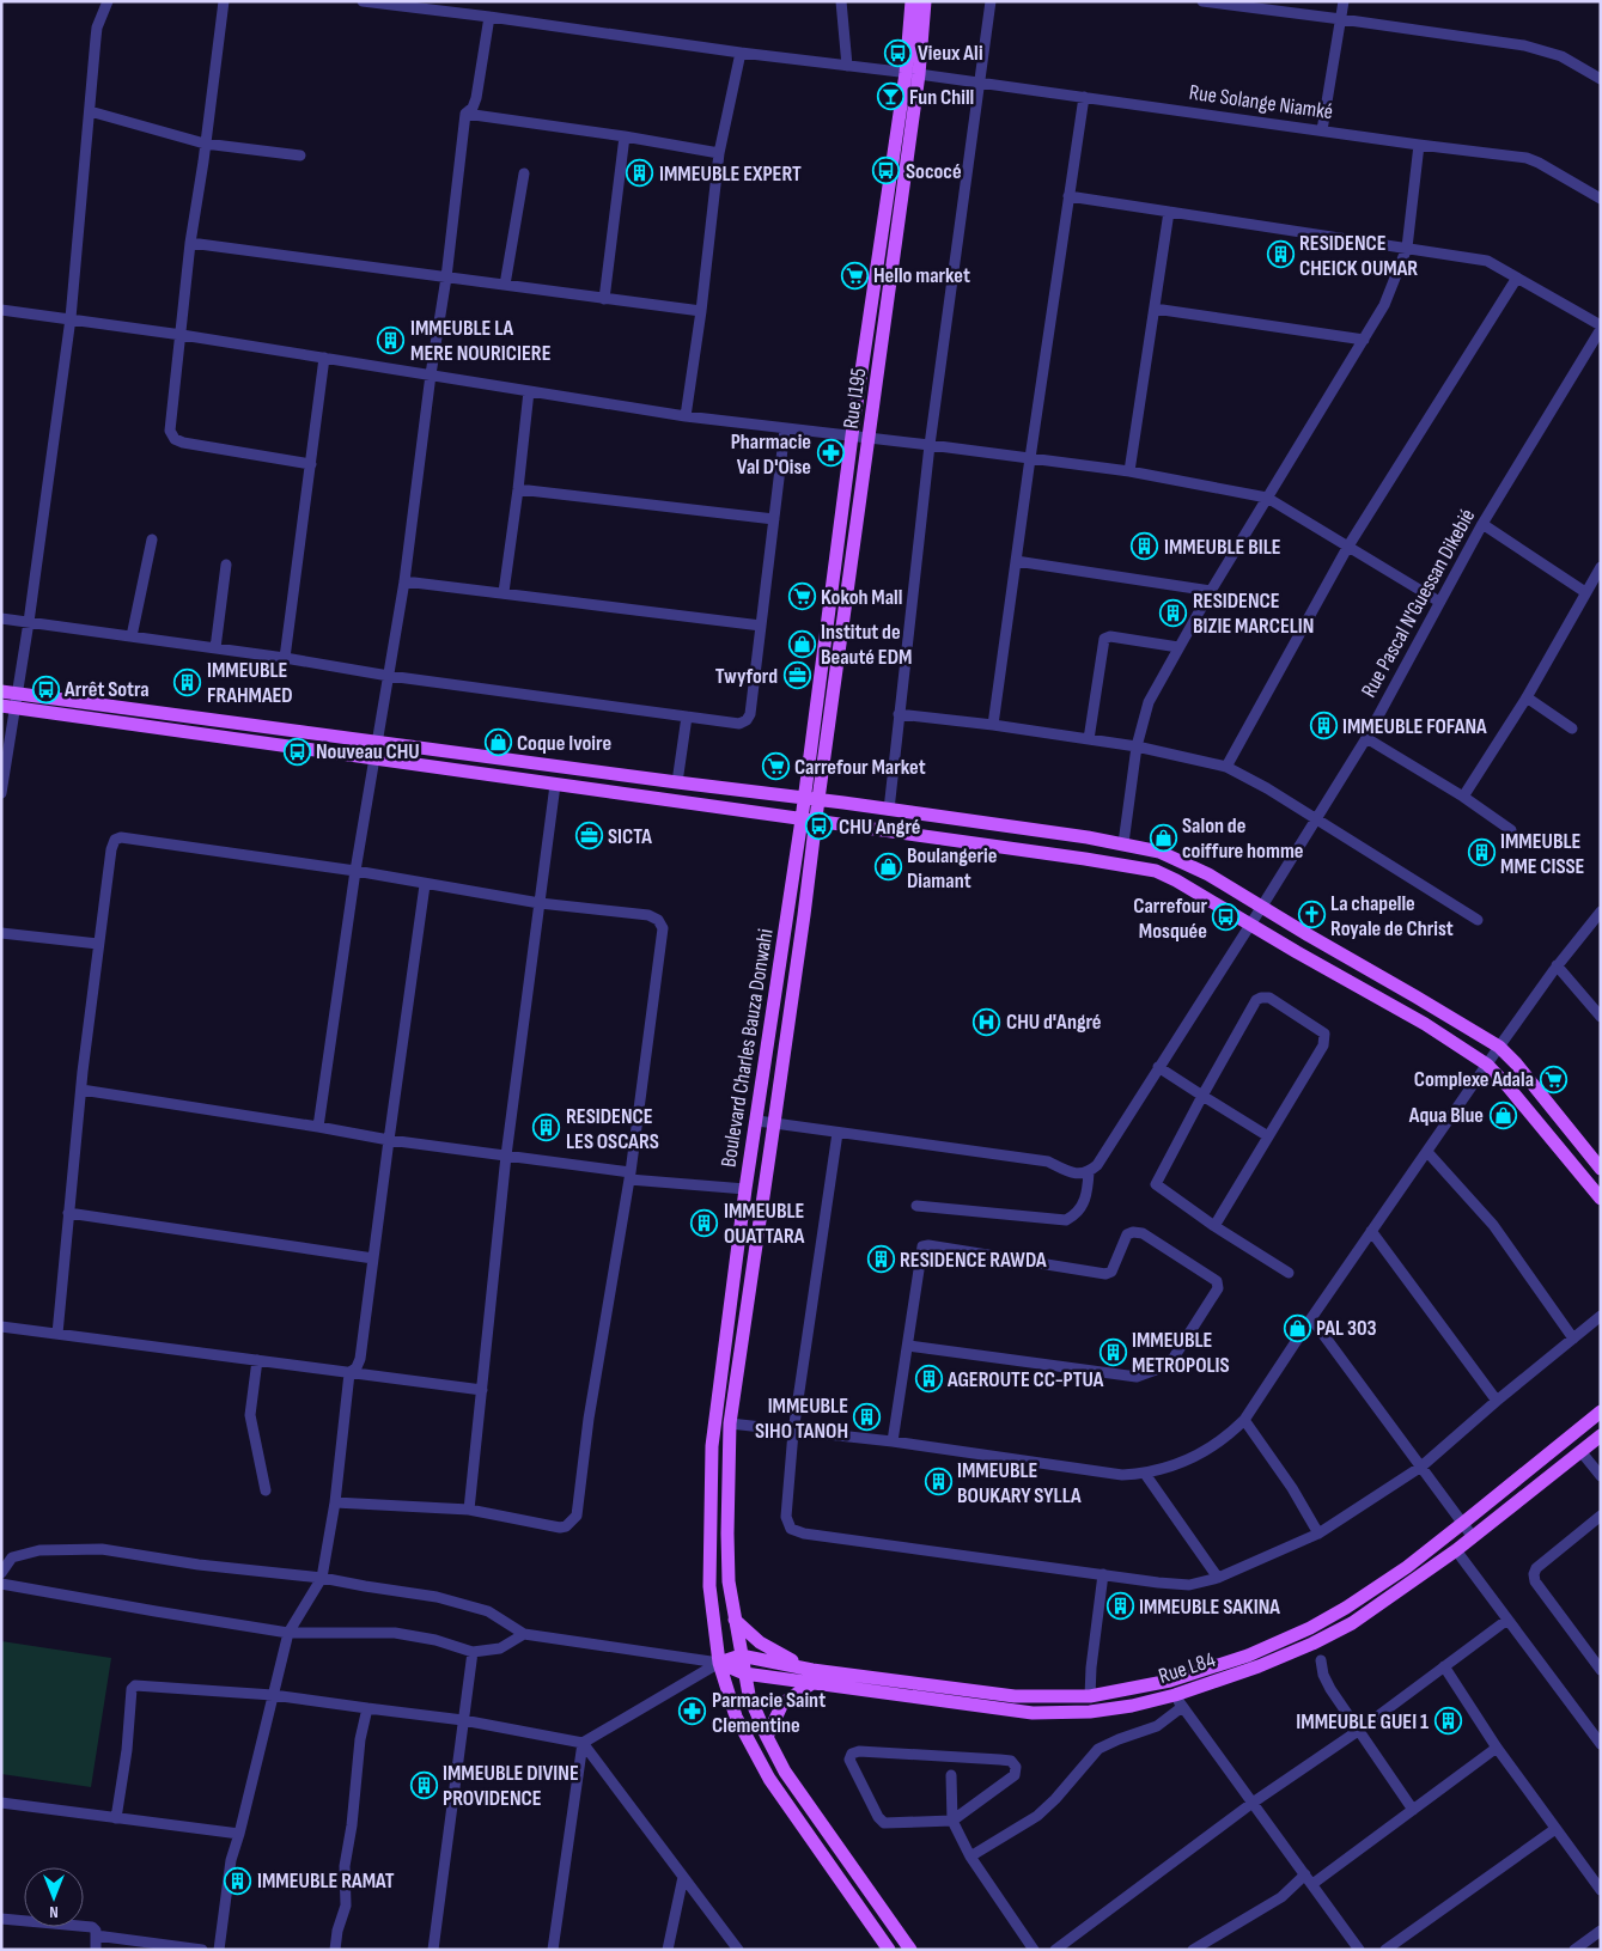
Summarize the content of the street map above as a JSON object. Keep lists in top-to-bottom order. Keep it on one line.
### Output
{"streets":{"main road":["Rue I195","Boulevard Charles Bauza Donwahi","Rue L84"],"street":["Rue Solange Niamké","Rue Pascal N'Guessan Dikebié"]},"crossings":[["Rue Solange Niamké","Rue I195"],["Boulevard Charles Bauza Donwahi","Rue L84"]],"places":{"bus stop":["Vieux Ali","Sococé","Arrêt Sotra","Nouveau CHU","CHU Angré","Carrefour Mosquée"],"bar":["Fun Chill"],"building":["IMMEUBLE EXPERT","RESIDENCE CHEICK OUMAR","IMMEUBLE LA MERE NOURICIERE","IMMEUBLE BILE","RESIDENCE BIZIE MARCELIN","IMMEUBLE FRAHMAED","IMMEUBLE FOFANA","IMMEUBLE MME CISSE","RESIDENCE LES OSCARS","IMMEUBLE OUATTARA","RESIDENCE RAWDA","IMMEUBLE METROPOLIS","AGEROUTE CC-PTUA","IMMEUBLE SIHO TANOH","IMMEUBLE BOUKARY SYLLA","IMMEUBLE SAKINA","IMMEUBLE GUEI 1","IMMEUBLE DIVINE PROVIDENCE","IMMEUBLE RAMAT"],"supermarket":["Hello market","Kokoh Mall","Carrefour Market","Complexe Adala"],"pharmacy":["Pharmacie Val D'Oise","Parmacie Saint Clementine"],"shop":["Institut de Beauté EDM","Coque Ivoire","Salon de coiffure homme","Boulangerie Diamant","Aqua Blue","PAL 303"],"office":["Twyford","SICTA"],"church":["La chapelle Royale de Christ"],"hospital":["CHU d'Angré"]},"north":"bottom"}
